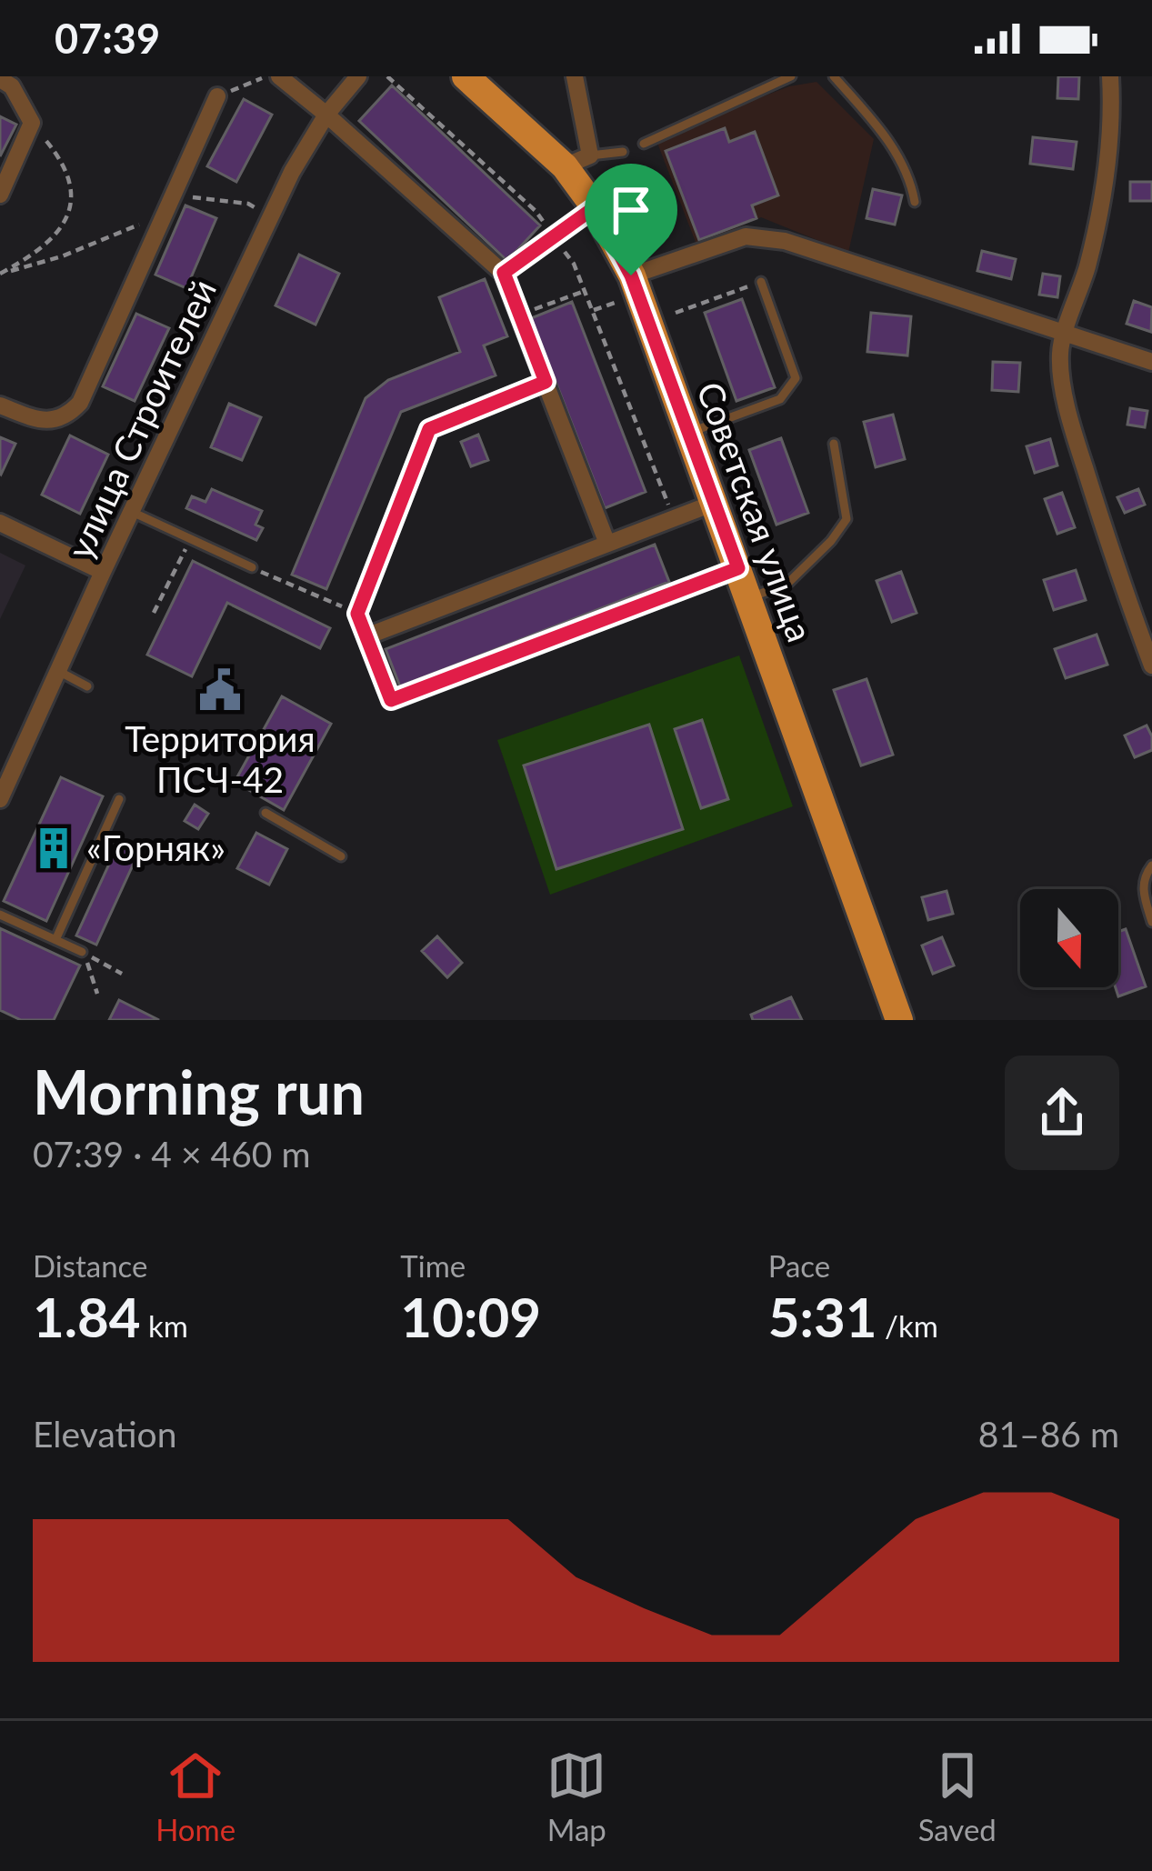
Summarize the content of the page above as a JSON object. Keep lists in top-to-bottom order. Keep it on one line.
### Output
{"streets":{"main road":["Советская улица"],"street":["улица Строителей"]},"places":{"public building":["Территория ПСЧ-42"],"building":["«Горняк»"]},"north":"bottom","page":{"status":"07:39","heading":["Morning run","07:39 · 4 × 460 m"],"stats":[["Distance","1.84 km"],["Time","10:09"],["Pace","5:31 /km"]],"chart":["Elevation","81–86 m"],"tabs":["Home","Map","Saved"]}}
